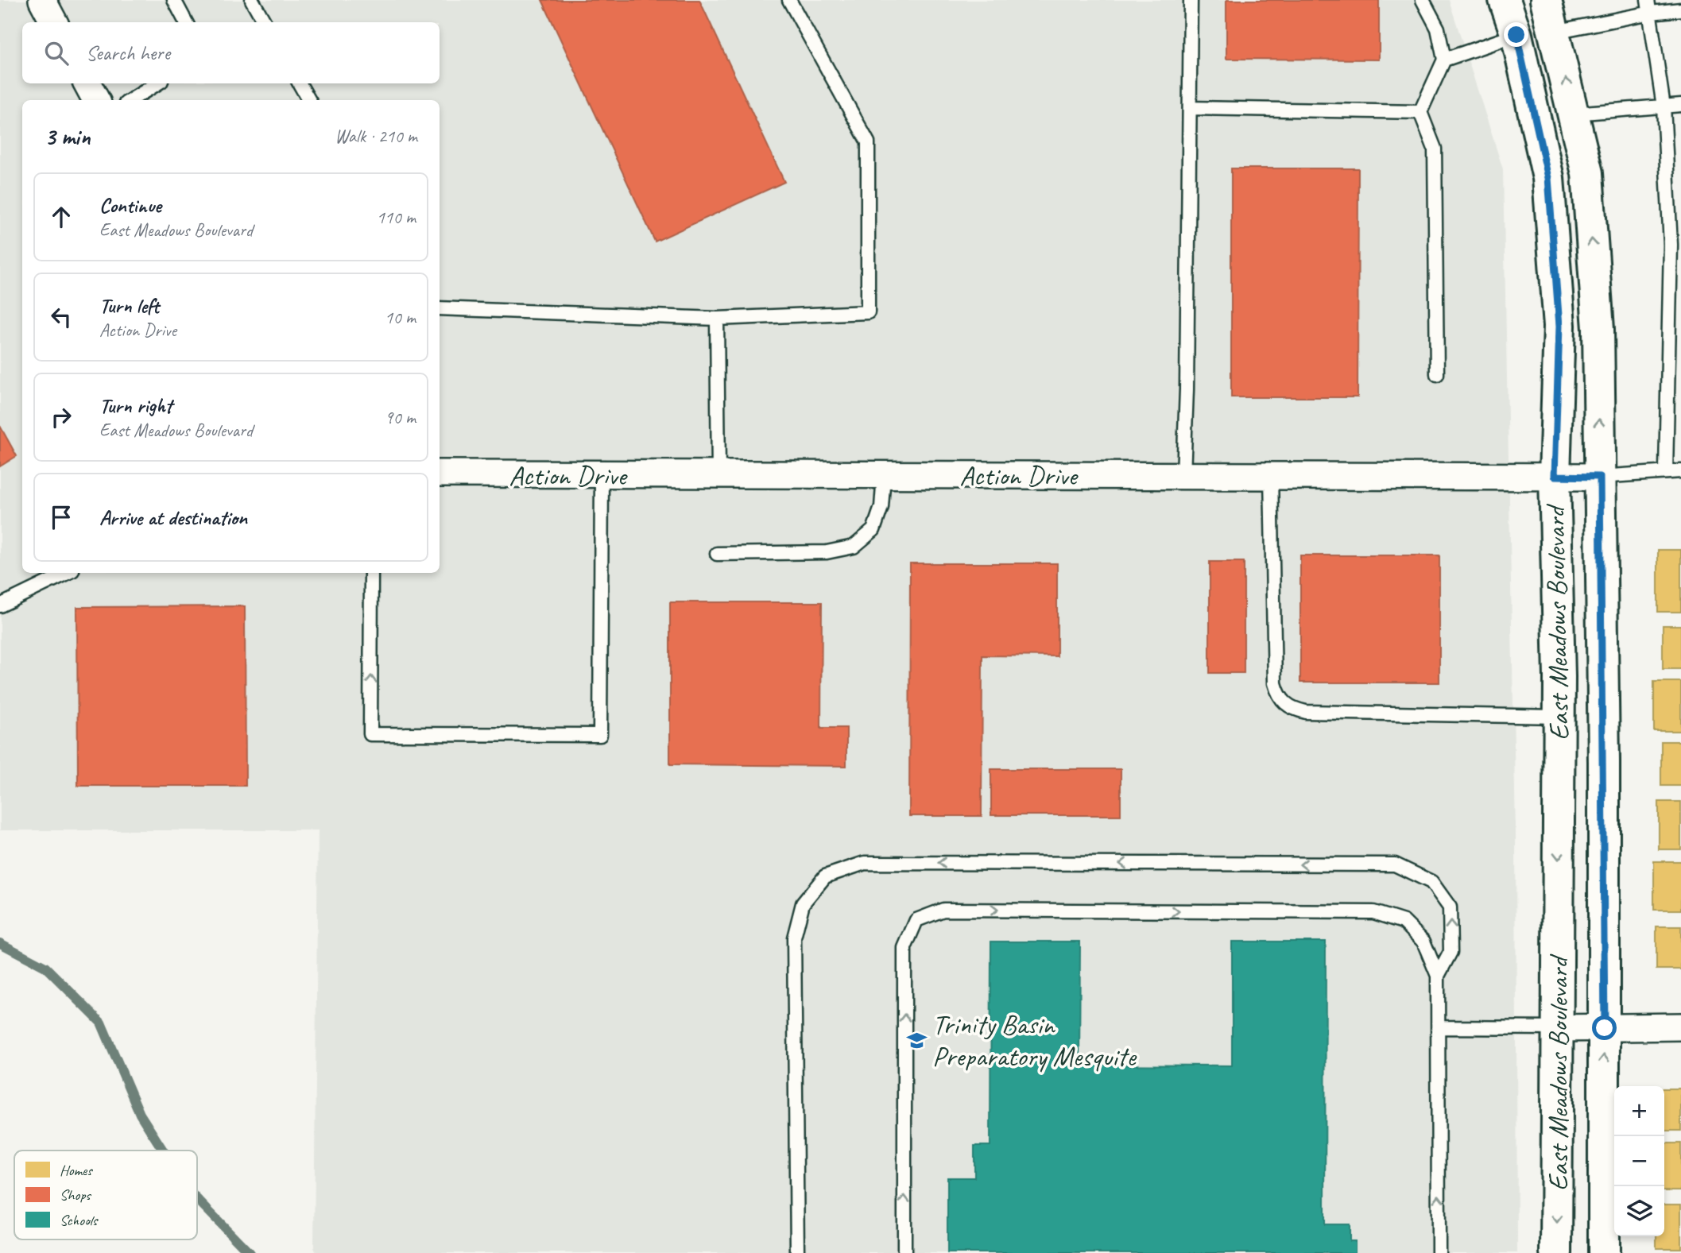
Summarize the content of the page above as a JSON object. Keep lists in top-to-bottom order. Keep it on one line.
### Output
{"streets":{"street":["Action Drive","East Meadows Boulevard"]},"crossings":[["Action Drive","East Meadows Boulevard"]],"places":{"school or university":["Trinity Basin Preparatory Mesquite"]},"legend":["Homes","Shops","Schools"],"page":{"search":"Search here","heading":["3 min","Walk · 210 m"],"list":[["Continue","East Meadows Boulevard","110 m"],["Turn left","Action Drive","10 m"],["Turn right","East Meadows Boulevard","90 m"],"Arrive at destination"],"map_buttons":["+","−"]}}
